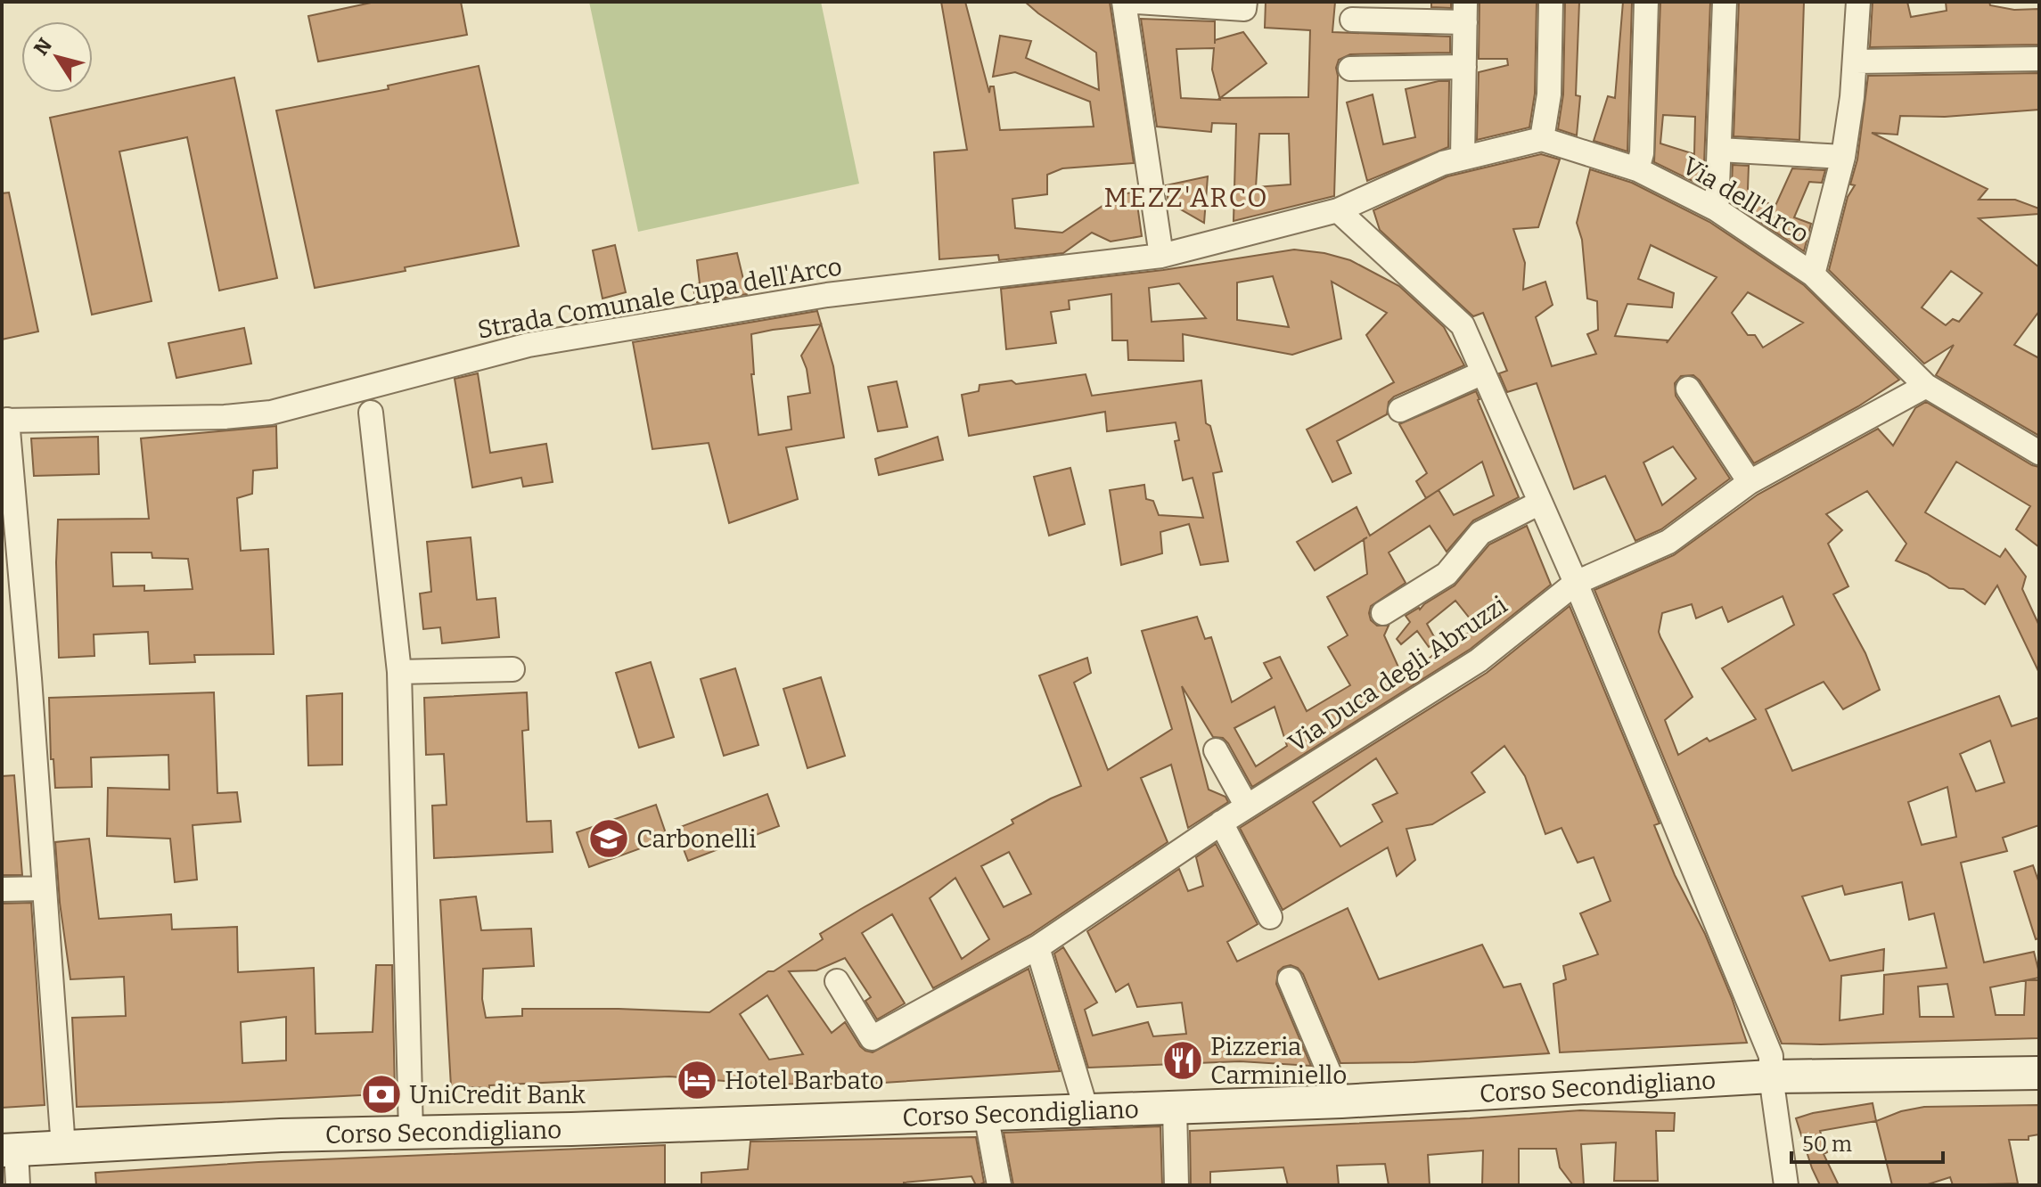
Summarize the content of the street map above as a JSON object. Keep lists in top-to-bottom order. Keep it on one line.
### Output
{"streets":{"main road":["Corso Secondigliano"],"street":["Via dell'Arco","Strada Comunale Cupa dell'Arco","Via Duca degli Abruzzi"]},"crossings":[["Via dell'Arco","Via Duca degli Abruzzi"]],"districts":["MEZZ'ARCO"],"places":{"school or university":["Carbonelli"],"restaurant":["Pizzeria Carminiello"],"hotel":["Hotel Barbato"],"bank":["UniCredit Bank"]},"scale_bar":"50 m","north":"top left"}
